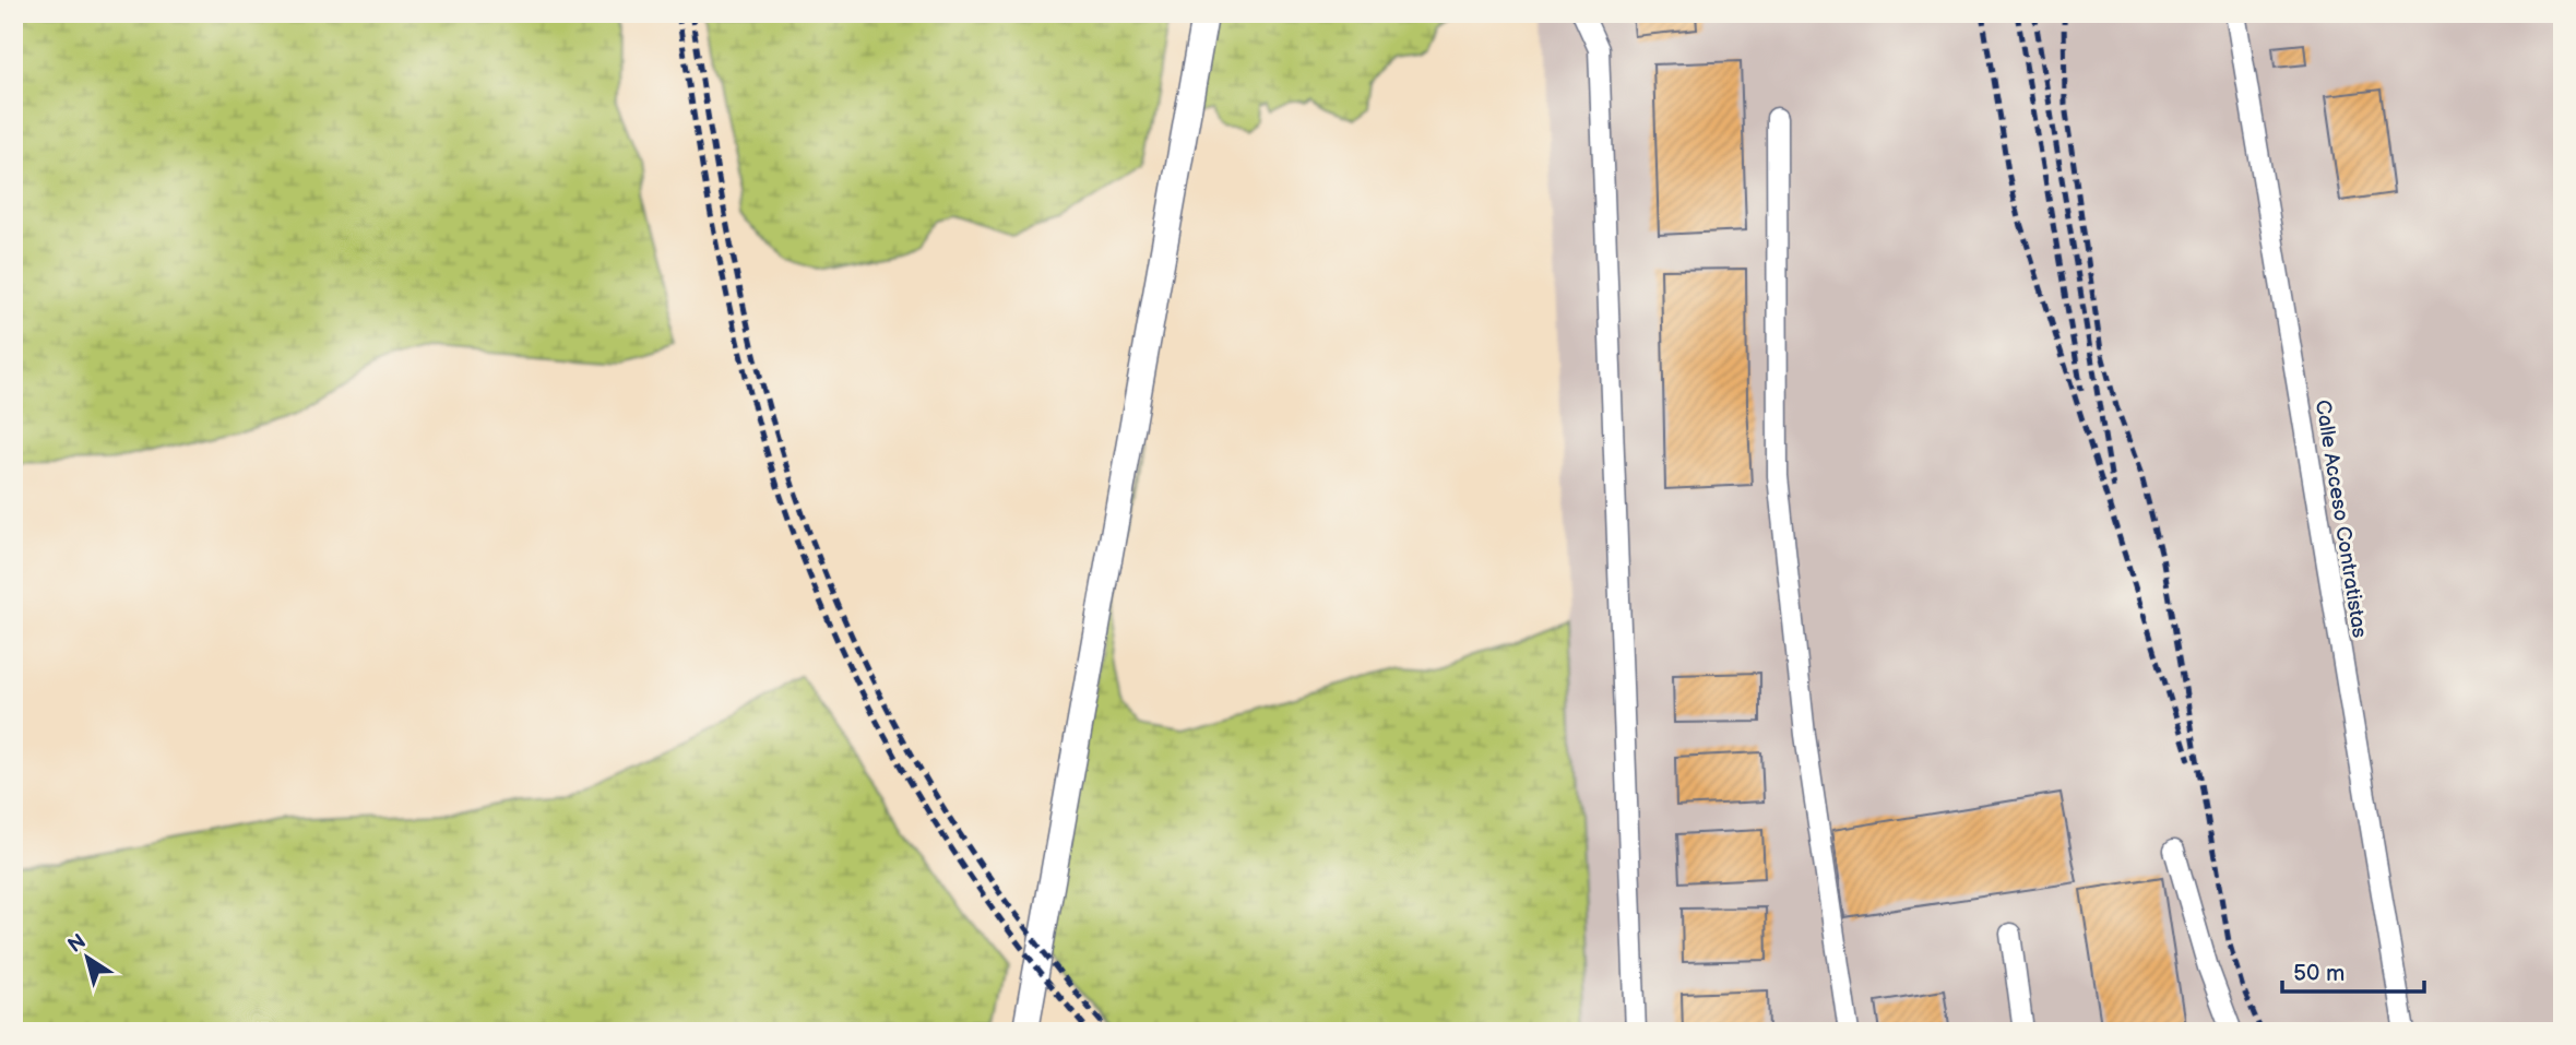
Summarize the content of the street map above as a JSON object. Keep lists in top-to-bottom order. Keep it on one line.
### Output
{"streets":{"street":["Calle Acceso Contratistas"]},"scale_bar":"50 m","north":"top left"}
